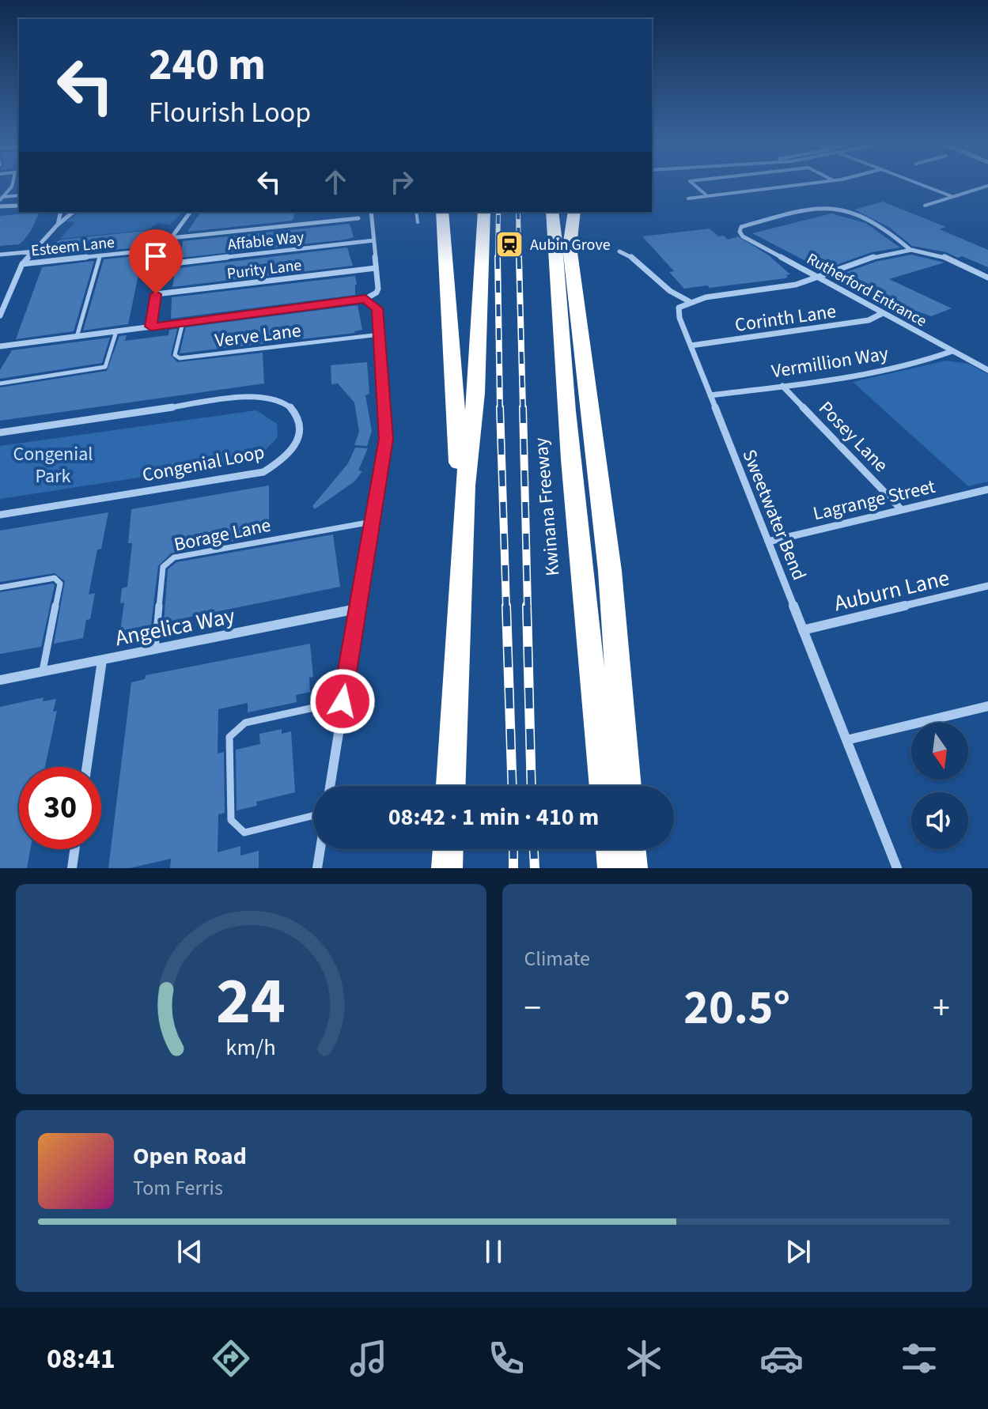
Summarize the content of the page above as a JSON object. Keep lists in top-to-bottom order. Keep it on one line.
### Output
{"streets":{"highway":["Kwinana Freeway"],"street":["Affable Way","Esteem Lane","Purity Lane","Rutherford Entrance","Corinth Lane","Vermillion Way","Posey Lane","Congenial Loop","Lagrange Street","Sweetwater Bend","Auburn Lane","Angelica Way"],"lane":["Verve Lane","Borage Lane"]},"crossings":[["Rutherford Entrance","Corinth Lane"],["Rutherford Entrance","Vermillion Way"],["Corinth Lane","Sweetwater Bend"],["Vermillion Way","Posey Lane"],["Vermillion Way","Sweetwater Bend"],["Posey Lane","Lagrange Street"],["Lagrange Street","Sweetwater Bend"],["Sweetwater Bend","Auburn Lane"],["Borage Lane","Angelica Way"]],"parks":["Congenial Park"],"places":{"station":["Aubin Grove"]},"north":"bottom","page":{"turn":["240 m","Flourish Loop"],"limit":"30","trip":"08:42 · 1 min · 410 m","tile":"Climate","heat":["−","20.5°","+"],"song":["Open Road","Tom Ferris"],"tabs":"08:41","gauge":["24","km/h"]}}
